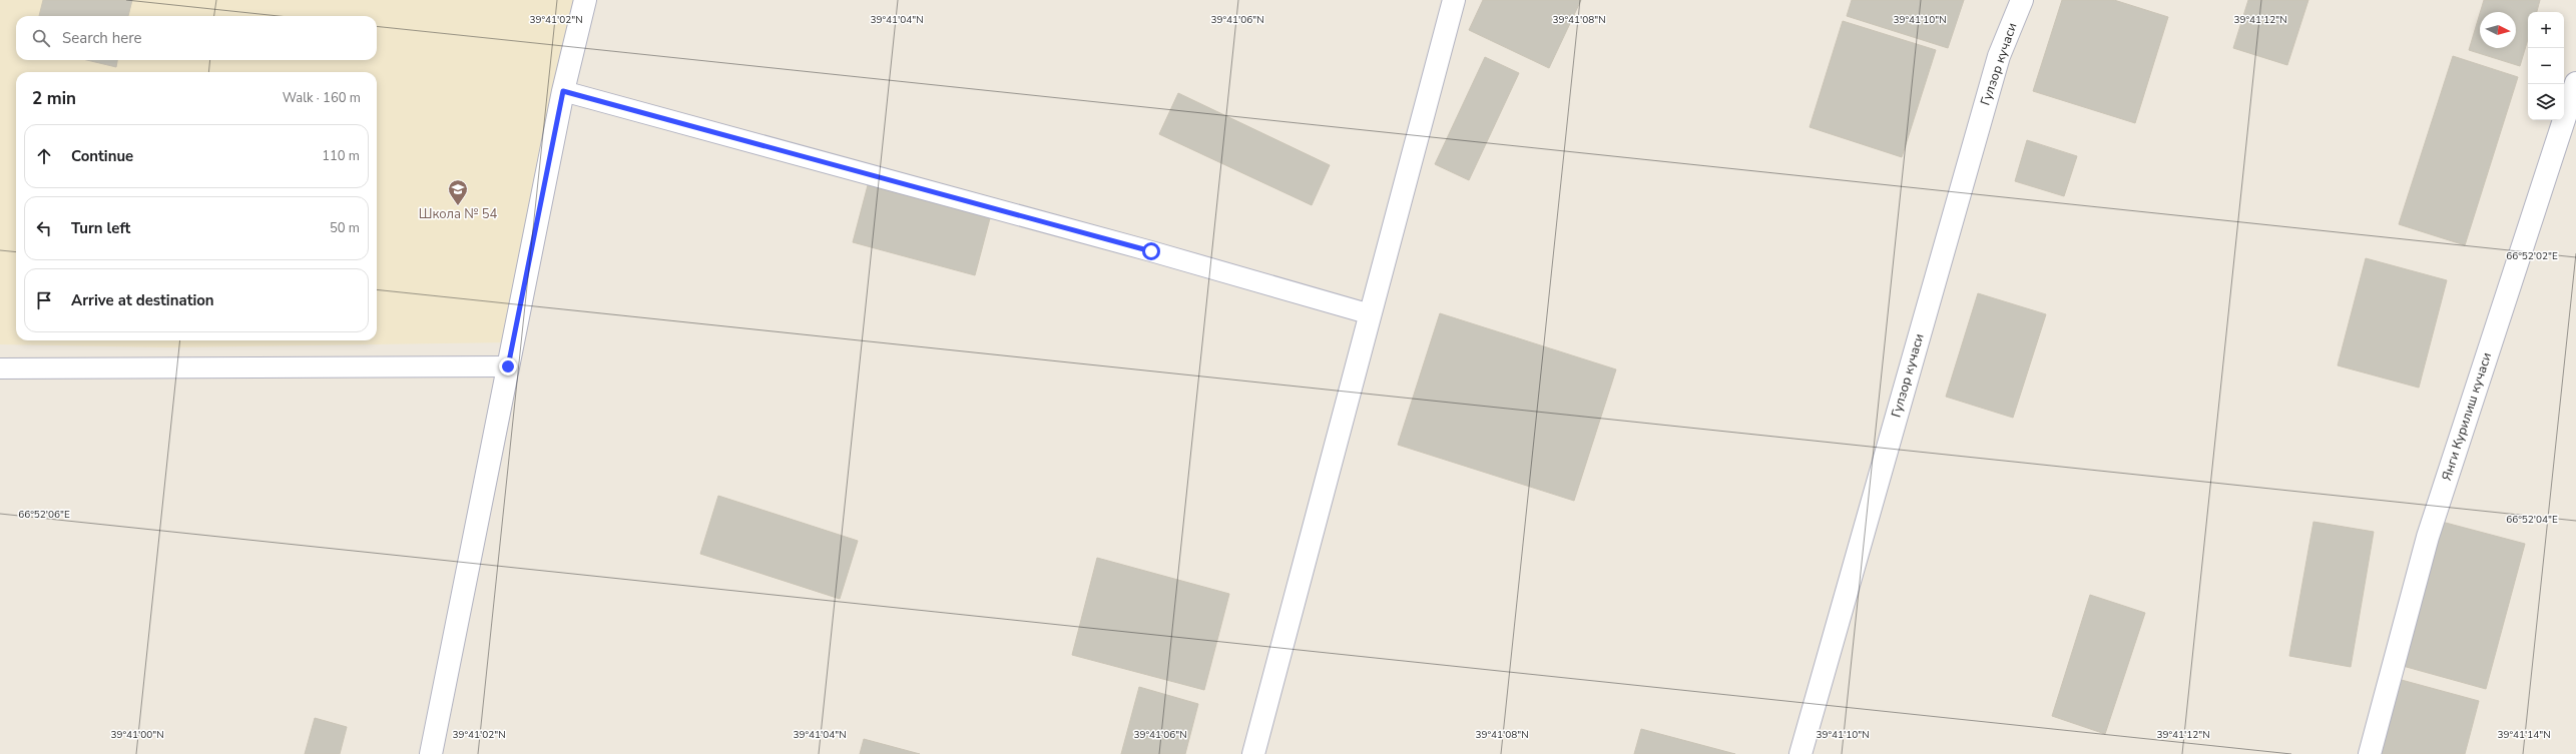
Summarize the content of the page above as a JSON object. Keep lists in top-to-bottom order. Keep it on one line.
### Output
{"streets":{"street":["Гулзор кучаси","Янги Курилиш кучаси"]},"places":{"school or university":["Школа № 54"]},"north":"right","page":{"map_buttons":["+","−"],"search":"Search here","heading":["2 min","Walk · 160 m"],"list":[["Continue","110 m"],["Turn left","50 m"],"Arrive at destination"]},"coordinates":["39°41'02\"N","39°41'04\"N","39°41'06\"N","39°41'08\"N","39°41'10\"N","39°41'12\"N","66°52'02\"E","66°52'06\"E","66°52'04\"E","39°41'00\"N","39°41'14\"N"]}
